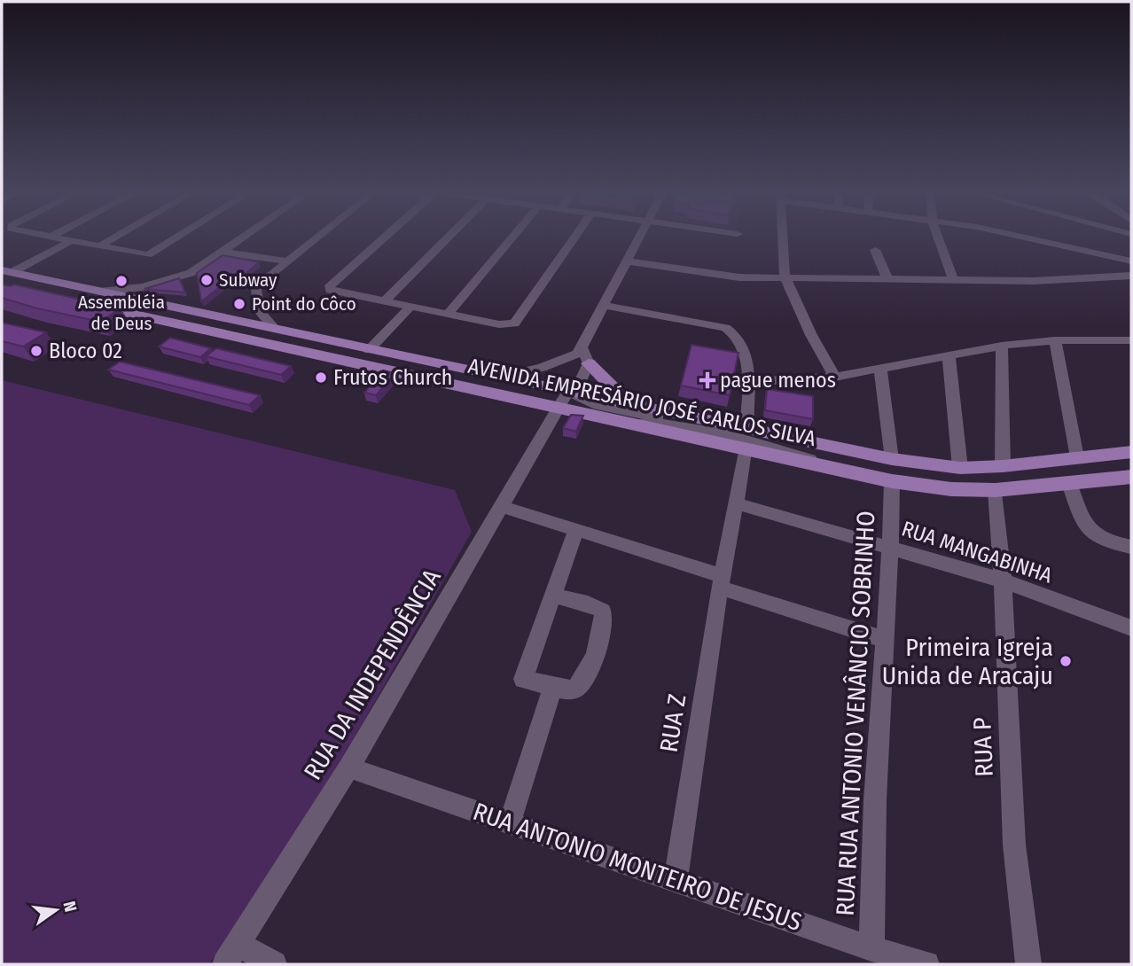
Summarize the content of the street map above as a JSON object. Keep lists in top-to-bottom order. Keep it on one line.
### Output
{"streets":{"main road":["AVENIDA EMPRESÁRIO JOSÉ CARLOS SILVA"],"street":["RUA MANGABINHA","RUA DA INDEPENDÊNCIA","RUA RUA ANTONIO VENÂNCIO SOBRINHO","RUA Z","RUA P","RUA ANTONIO MONTEIRO DE JESUS"]},"crossings":[["AVENIDA EMPRESÁRIO JOSÉ CARLOS SILVA","RUA DA INDEPENDÊNCIA"],["AVENIDA EMPRESÁRIO JOSÉ CARLOS SILVA","RUA RUA ANTONIO VENÂNCIO SOBRINHO"],["AVENIDA EMPRESÁRIO JOSÉ CARLOS SILVA","RUA Z"],["AVENIDA EMPRESÁRIO JOSÉ CARLOS SILVA","RUA P"],["RUA MANGABINHA","RUA RUA ANTONIO VENÂNCIO SOBRINHO"],["RUA MANGABINHA","RUA Z"],["RUA MANGABINHA","RUA P"],["RUA DA INDEPENDÊNCIA","RUA ANTONIO MONTEIRO DE JESUS"],["RUA RUA ANTONIO VENÂNCIO SOBRINHO","RUA ANTONIO MONTEIRO DE JESUS"],["RUA Z","RUA ANTONIO MONTEIRO DE JESUS"]],"places":{"other":["Subway","Assembléia de Deus","Point do Côco","Bloco 02","Frutos Church","Primeira Igreja Unida de Aracaju"],"health":["pague menos"]},"north":"right"}
